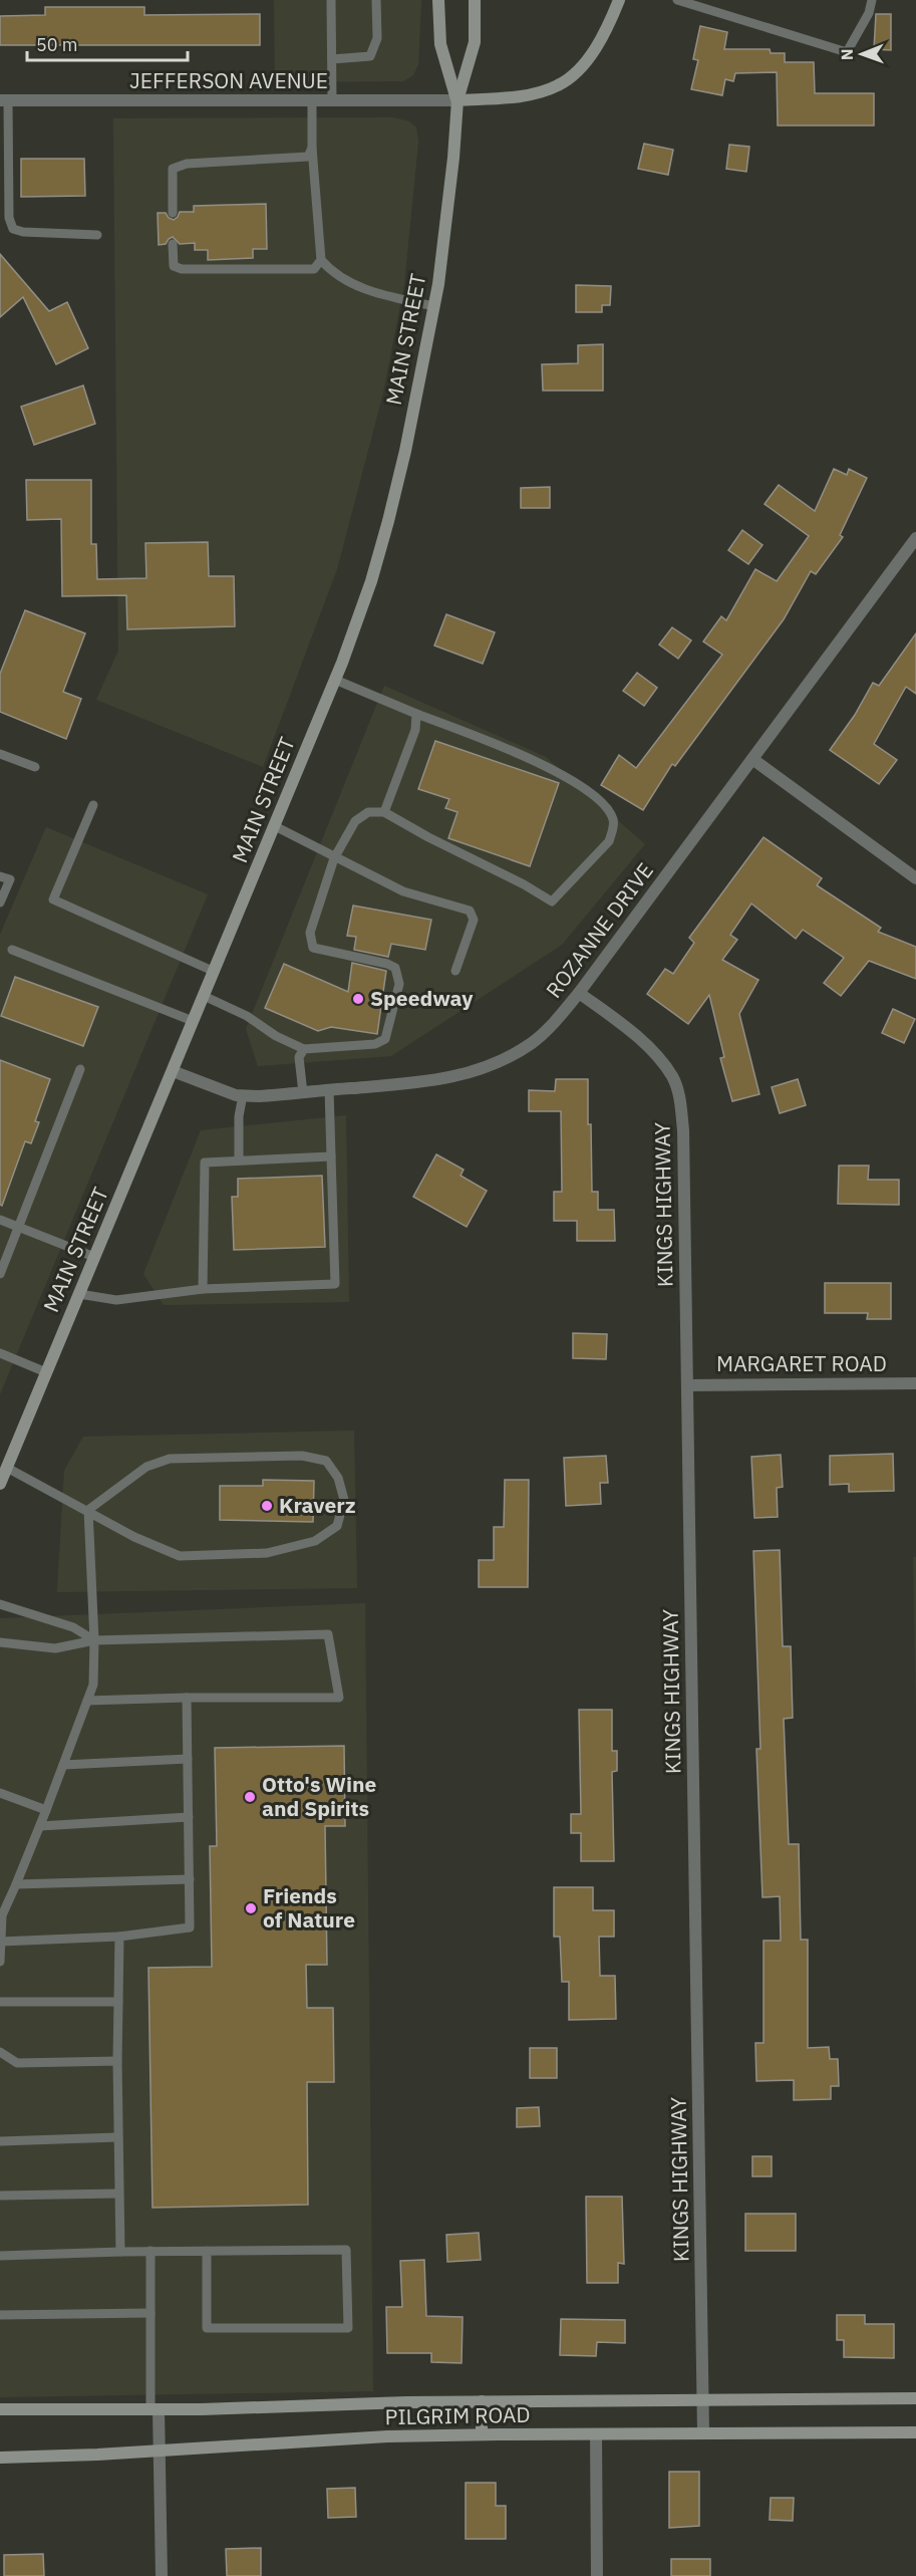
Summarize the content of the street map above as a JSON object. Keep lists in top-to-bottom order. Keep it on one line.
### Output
{"streets":{"street":["JEFFERSON AVENUE","MAIN STREET","ROZANNE DRIVE","KINGS HIGHWAY","MARGARET ROAD","PILGRIM ROAD"]},"crossings":[["JEFFERSON AVENUE","MAIN STREET"],["MAIN STREET","ROZANNE DRIVE"],["ROZANNE DRIVE","KINGS HIGHWAY"],["KINGS HIGHWAY","MARGARET ROAD"],["KINGS HIGHWAY","PILGRIM ROAD"]],"places":["Speedway","Kraverz","Otto's Wine and Spirits","Friends of Nature"],"scale_bar":"50 m","north":"left"}
